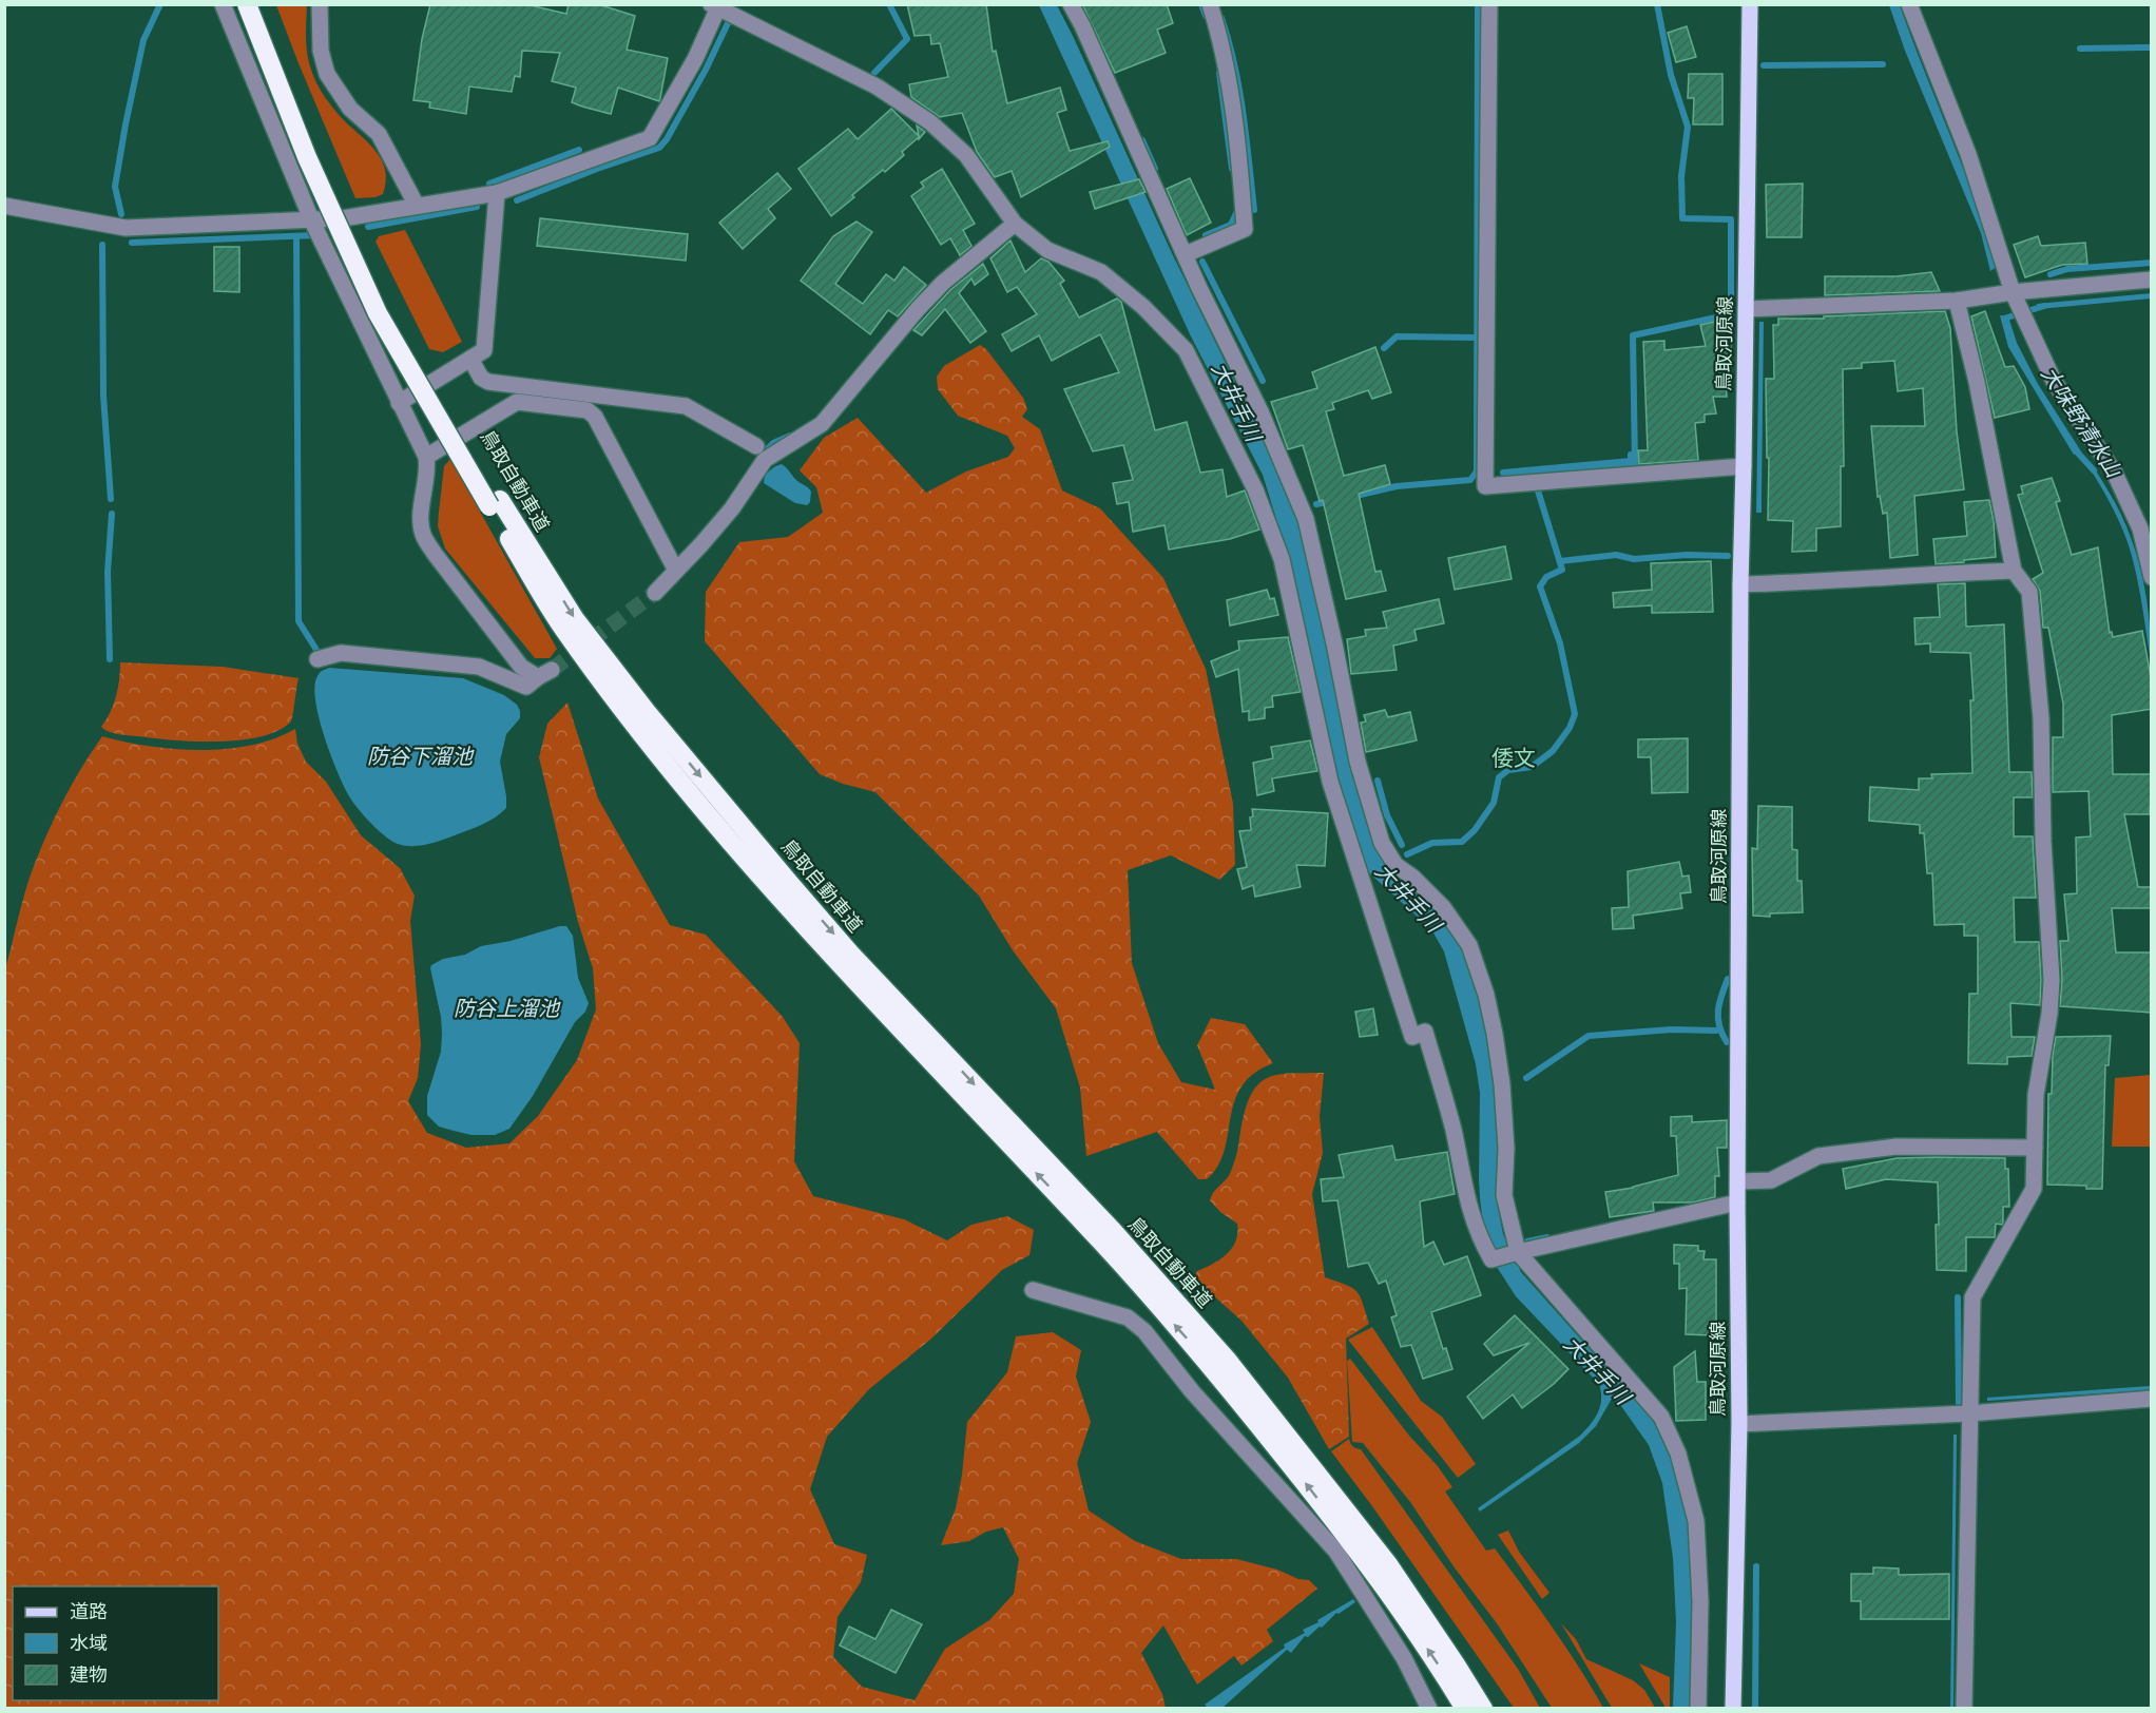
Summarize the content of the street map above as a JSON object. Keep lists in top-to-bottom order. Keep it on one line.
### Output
{"streets":{"highway":["鳥取自動車道"],"main road":["鳥取河原線"]},"districts":["倭文"],"water":["大井手川","大味野清水山","防谷下溜池","防谷上溜池"],"legend":["道路","水域","建物"]}
